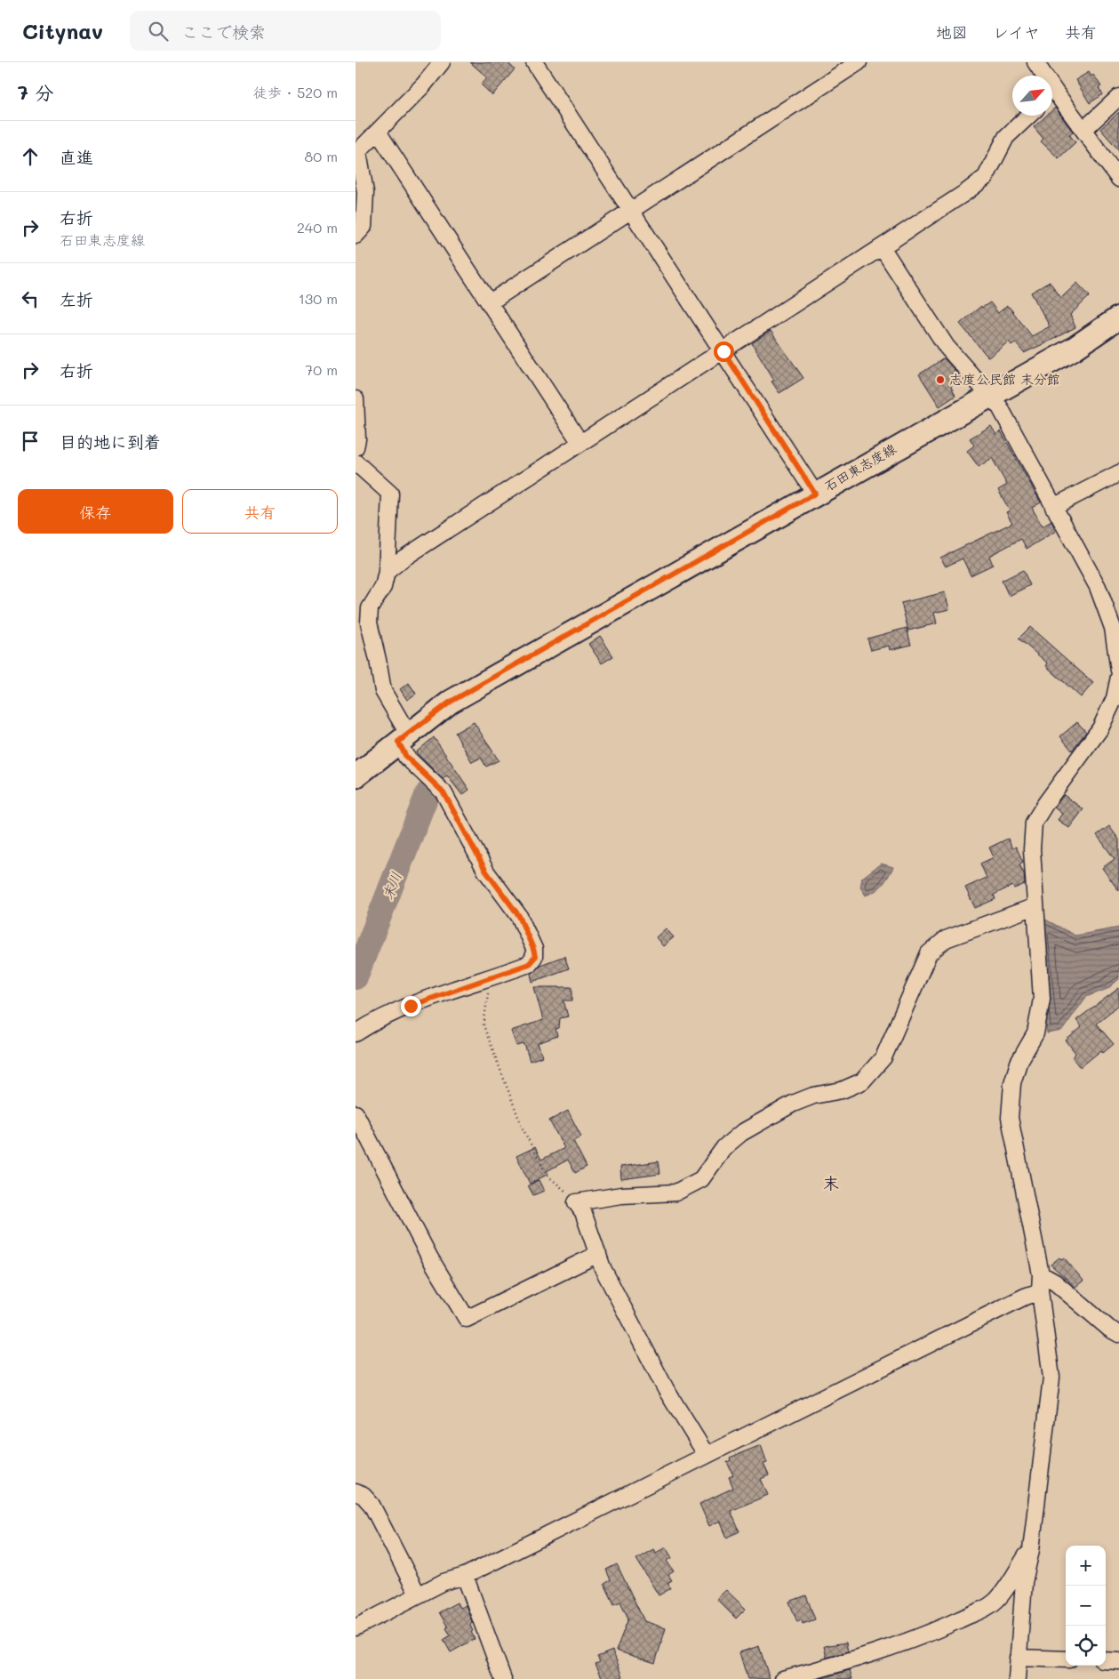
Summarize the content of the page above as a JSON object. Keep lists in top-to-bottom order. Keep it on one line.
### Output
{"streets":{"main road":["石田東志度線"]},"districts":["末"],"water":["末川"],"places":["志度公民館 末分館"],"north":"top right","page":{"header":"Citynav","search":"ここで検索","nav":["地図","レイヤ","共有"],"heading":["7 分","徒歩 · 520 m"],"list":[["直進","80 m"],["右折","石田東志度線","240 m"],["左折","130 m"],["右折","70 m"],"目的地に到着"],"buttons":["保存","共有"],"map_buttons":["+","−"]}}
